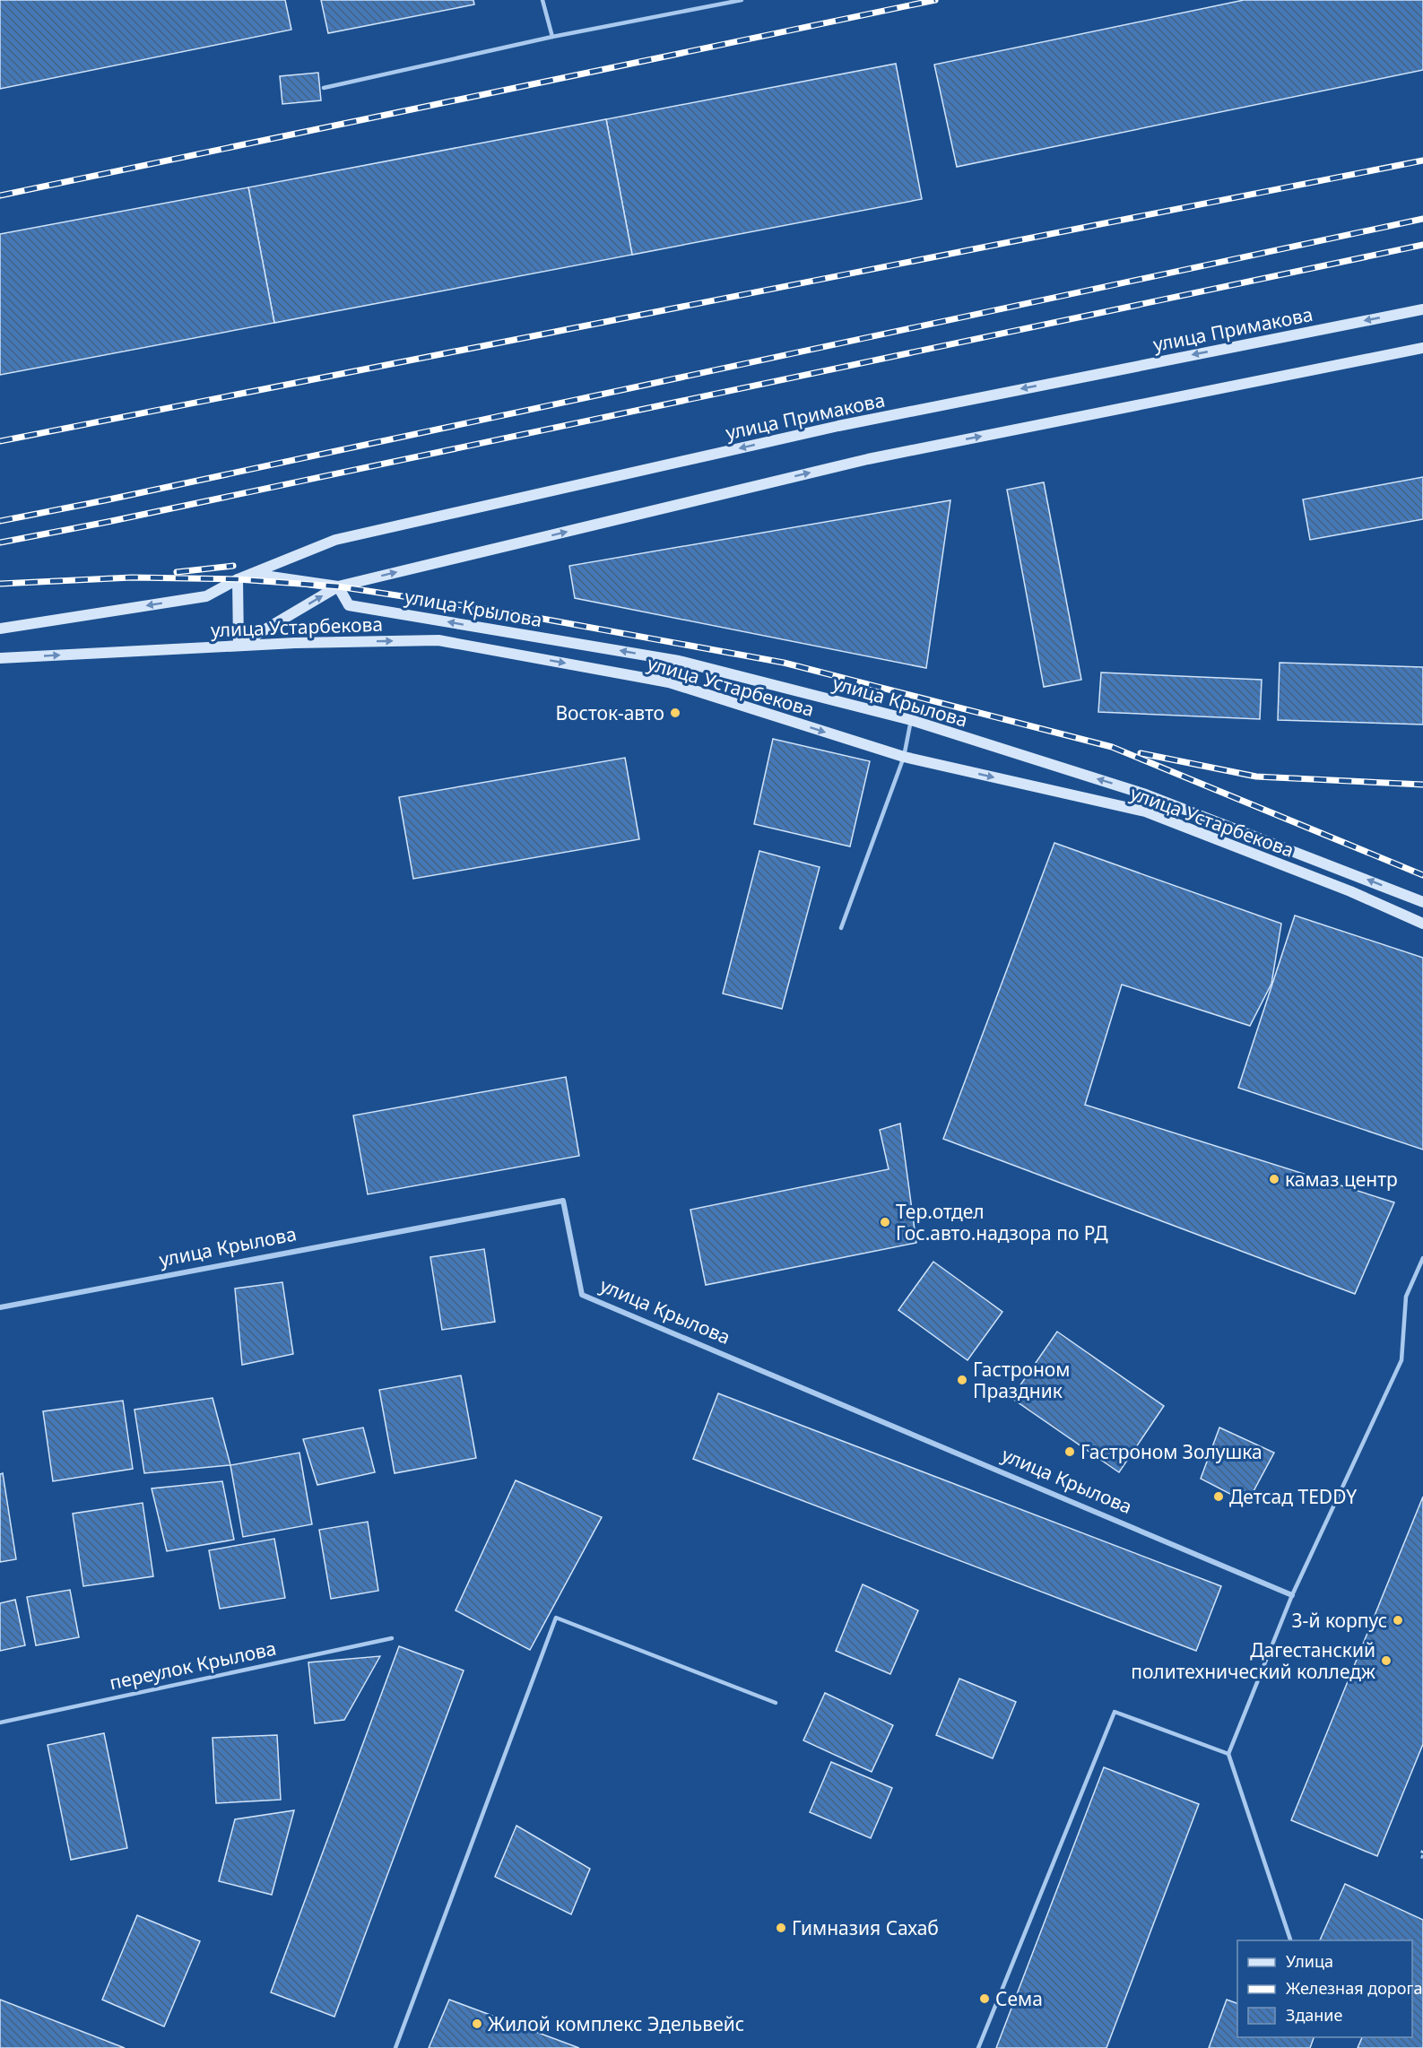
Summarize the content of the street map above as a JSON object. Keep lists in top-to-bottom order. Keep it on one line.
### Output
{"streets":{"main road":["улица Примакова","улица Крылова","улица Устарбекова"],"lane":["переулок Крылова"]},"one_way":["улица Крылова","улица Устарбекова"],"places":["Восток-авто","камаз центр","Тер.отдел Гос.авто.надзора по РД","Гастроном Праздник","Гастроном Золушка","Детсад TEDDY","3-й корпус","Дагестанский политехнический колледж","Гимназия Сахаб","Сема","Жилой комплекс Эдельвейс"],"legend":["Улица","Железная дорога","Здание"]}
